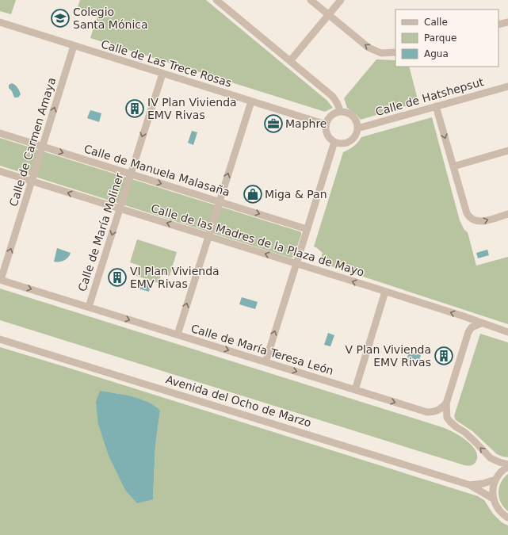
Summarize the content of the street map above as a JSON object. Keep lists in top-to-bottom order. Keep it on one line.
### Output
{"streets":{"street":["Calle de Las Trece Rosas","Calle de Hatshepsut","Calle de Carmen Amaya","Calle de Manuela Malasaña","Calle de María Moliner","Calle de las Madres de la Plaza de Mayo","Calle de María Teresa León","Avenida del Ocho de Marzo"]},"crossings":[["Calle de Las Trece Rosas","Calle de Hatshepsut"],["Calle de Las Trece Rosas","Calle de Carmen Amaya"],["Calle de Las Trece Rosas","Calle de María Moliner"],["Calle de Carmen Amaya","Calle de Manuela Malasaña"],["Calle de Carmen Amaya","Calle de las Madres de la Plaza de Mayo"],["Calle de Carmen Amaya","Calle de María Teresa León"],["Calle de Manuela Malasaña","Calle de María Moliner"],["Calle de María Moliner","Calle de las Madres de la Plaza de Mayo"],["Calle de María Moliner","Calle de María Teresa León"]],"one_way":["Calle de Carmen Amaya","Calle de Manuela Malasaña","Calle de María Moliner","Calle de las Madres de la Plaza de Mayo","Calle de María Teresa León"],"places":{"school or university":["Colegio Santa Mónica"],"building":["IV Plan Vivienda EMV Rivas","VI Plan Vivienda EMV Rivas","V Plan Vivienda EMV Rivas"],"office":["Maphre"],"shop":["Miga & Pan"]},"legend":["Calle","Parque","Agua"]}
